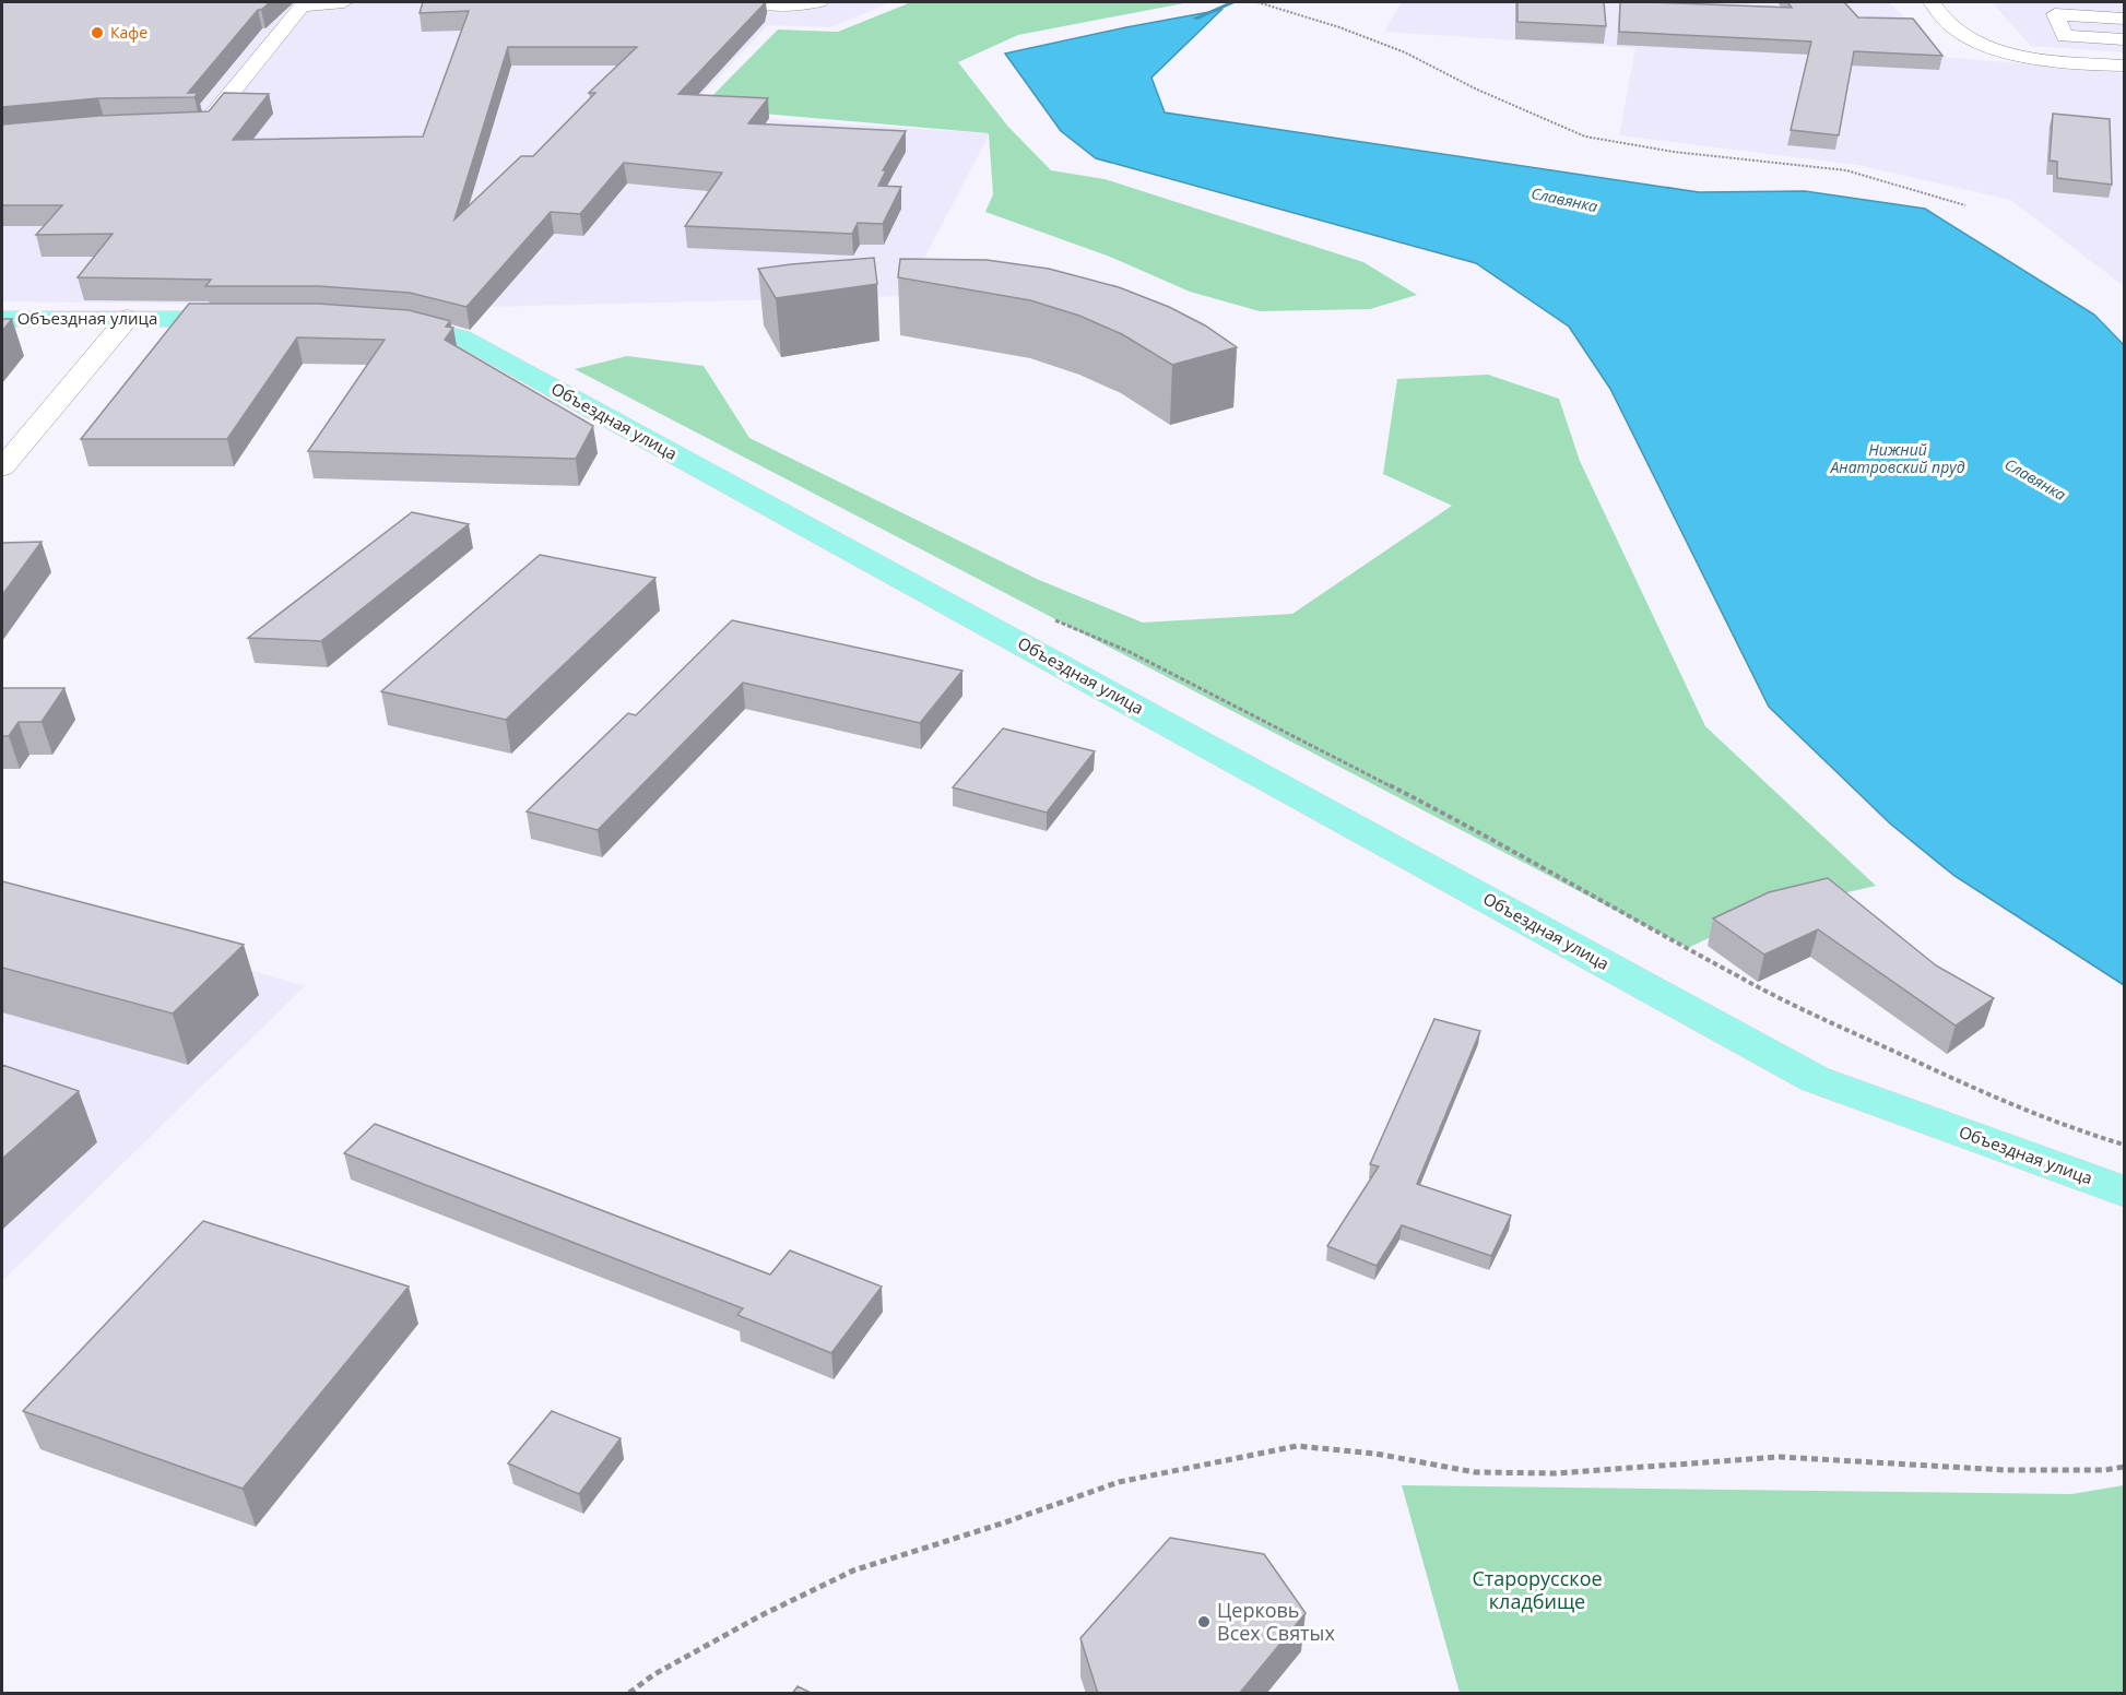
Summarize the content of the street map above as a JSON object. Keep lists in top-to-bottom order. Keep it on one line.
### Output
{"streets":{"main road":["Объездная улица"]},"water":["Славянка","Нижний Анатровский пруд"],"parks":["Старорусское кладбище"],"places":["Кафе","Церковь Всех Святых"]}
